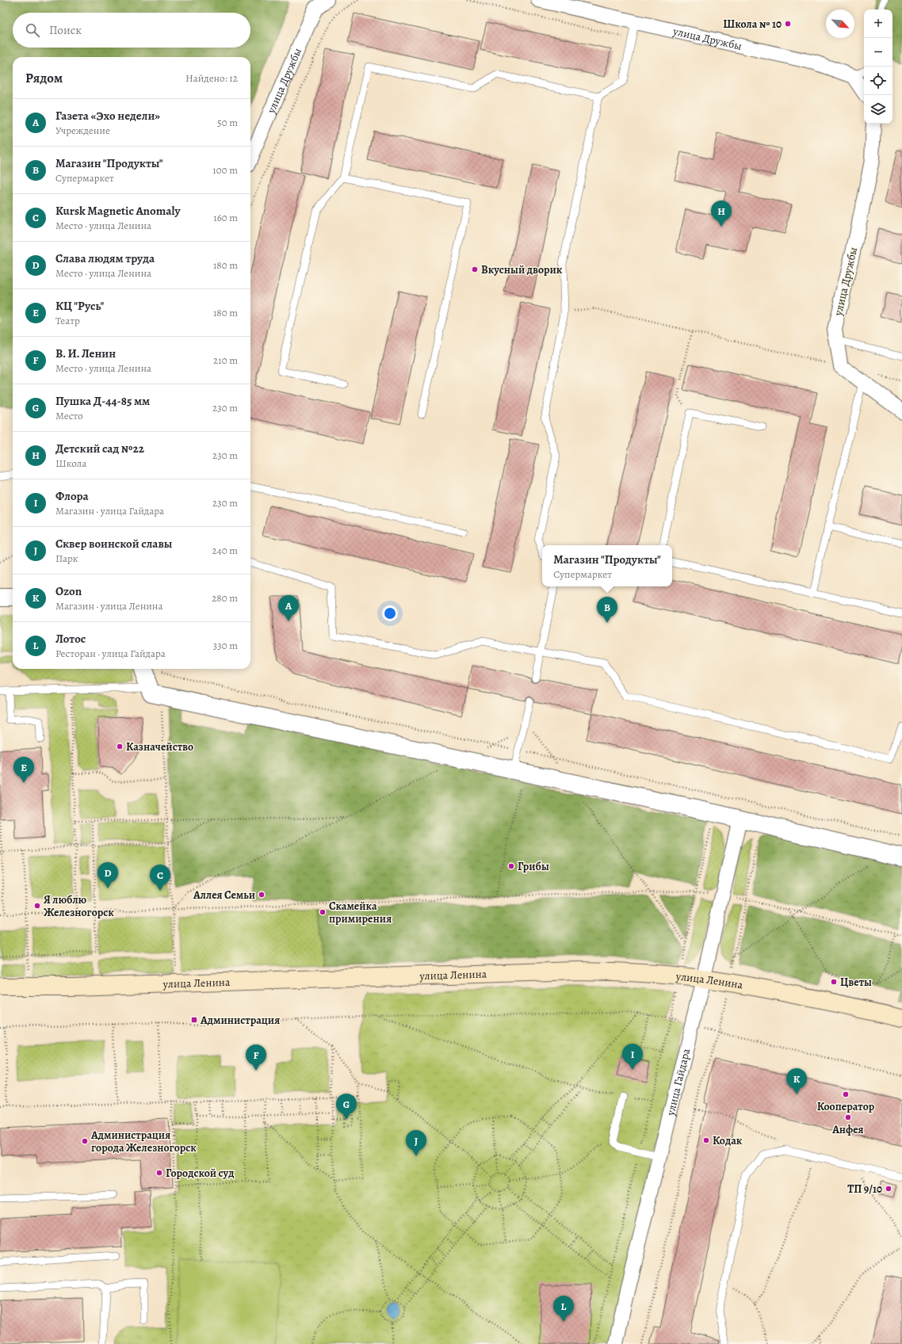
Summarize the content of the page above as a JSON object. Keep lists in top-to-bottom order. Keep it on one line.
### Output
{"streets":{"main road":["улица Ленина"],"street":["улица Дружбы","улица Гайдара"]},"crossings":[["улица Ленина","улица Гайдара"]],"places":{"other":["Школа № 10","Вкусный дворик","Казначейство","Грибы","Аллея Семьи","Я люблю Железногорск","Скамейка примирения","Цветы","Кооператор","Анфея","Кодак","Администрация города Железногорск","Городской суд","ТП 9/10"],"transit":["Администрация"]},"north":"bottom right","page":{"map_buttons":["+","−"],"search":"Поиск","heading":["Рядом","Найдено: 12"],"list":[{"mark":"A","name":"Газета «Эхо недели»","note":"Учреждение","value":"50 m"},{"mark":"B","name":"Магазин \"Продукты\"","note":"Супермаркет","value":"100 m"},{"mark":"C","name":"Kursk Magnetic Anomaly","note":"Место · улица Ленина","value":"160 m"},{"mark":"D","name":"Слава людям труда","note":"Место · улица Ленина","value":"180 m"},{"mark":"E","name":"КЦ \"Русь\"","note":"Театр","value":"180 m"},{"mark":"F","name":"В. И. Ленин","note":"Место · улица Ленина","value":"210 m"},{"mark":"G","name":"Пушка Д-44-85 мм","note":"Место","value":"230 m"},{"mark":"H","name":"Детский сад №22","note":"Школа","value":"230 m"},{"mark":"I","name":"Флора","note":"Магазин · улица Гайдара","value":"230 m"},{"mark":"J","name":"Сквер воинской славы","note":"Парк","value":"240 m"},{"mark":"K","name":"Ozon","note":"Магазин · улица Ленина","value":"280 m"},{"mark":"L","name":"Лотос","note":"Ресторан · улица Гайдара","value":"330 m"}],"pins":["H","A","B","E","D","C","I","F","K","G","J","L"],"popup":["Магазин \"Продукты\"","Супермаркет"]}}
